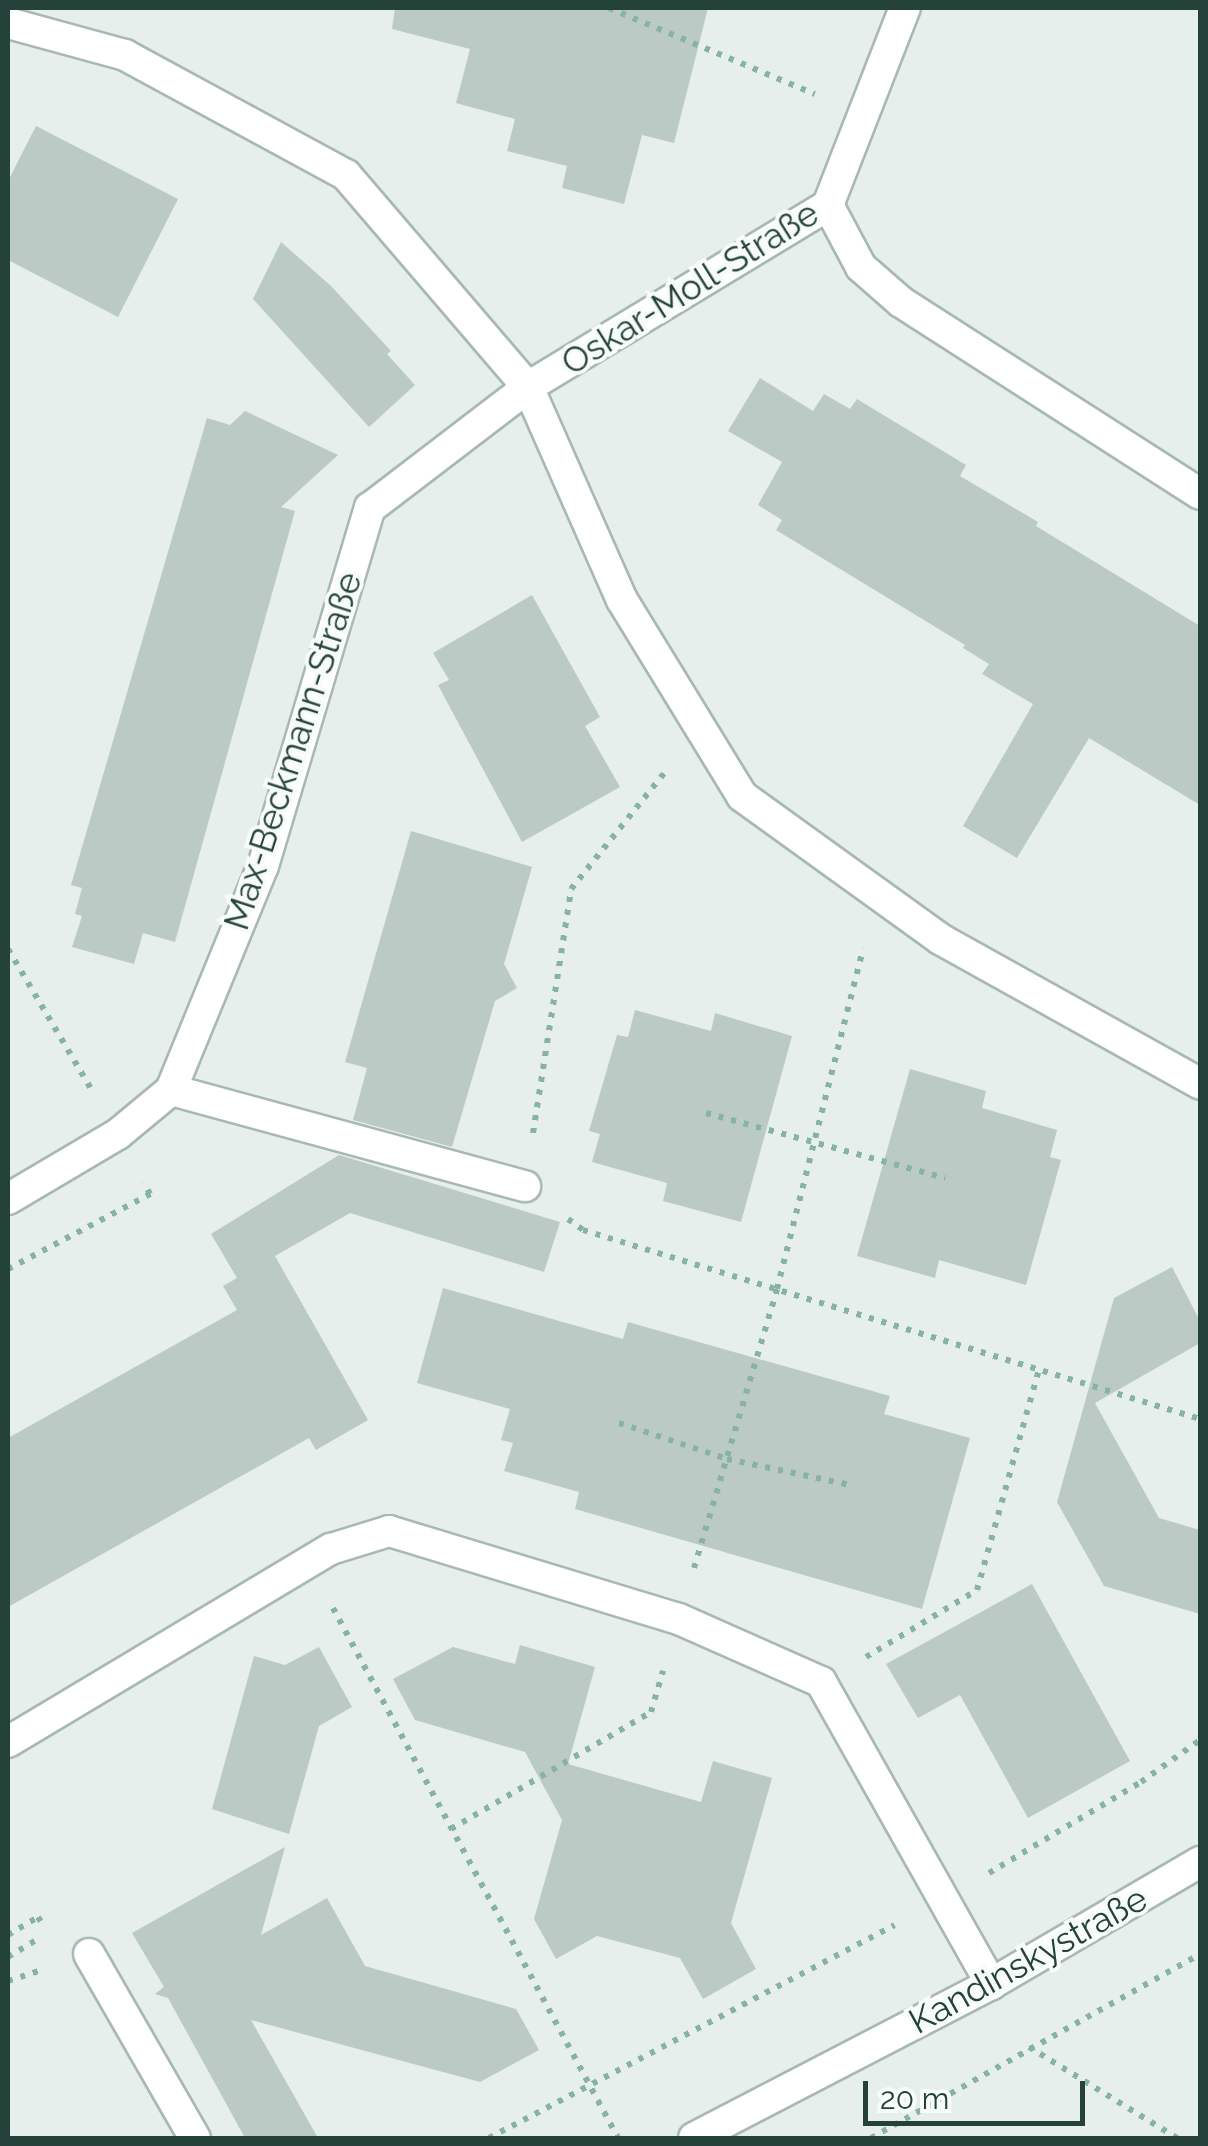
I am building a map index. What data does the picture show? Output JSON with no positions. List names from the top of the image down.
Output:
{
  "streets": {
    "street": ["Oskar-Moll-Straße", "Max-Beckmann-Straße", "Kandinskystraße"]
  },
  "crossings": [
    ["Oskar-Moll-Straße", "Max-Beckmann-Straße"]
  ],
  "scale_bar": "20 m"
}
